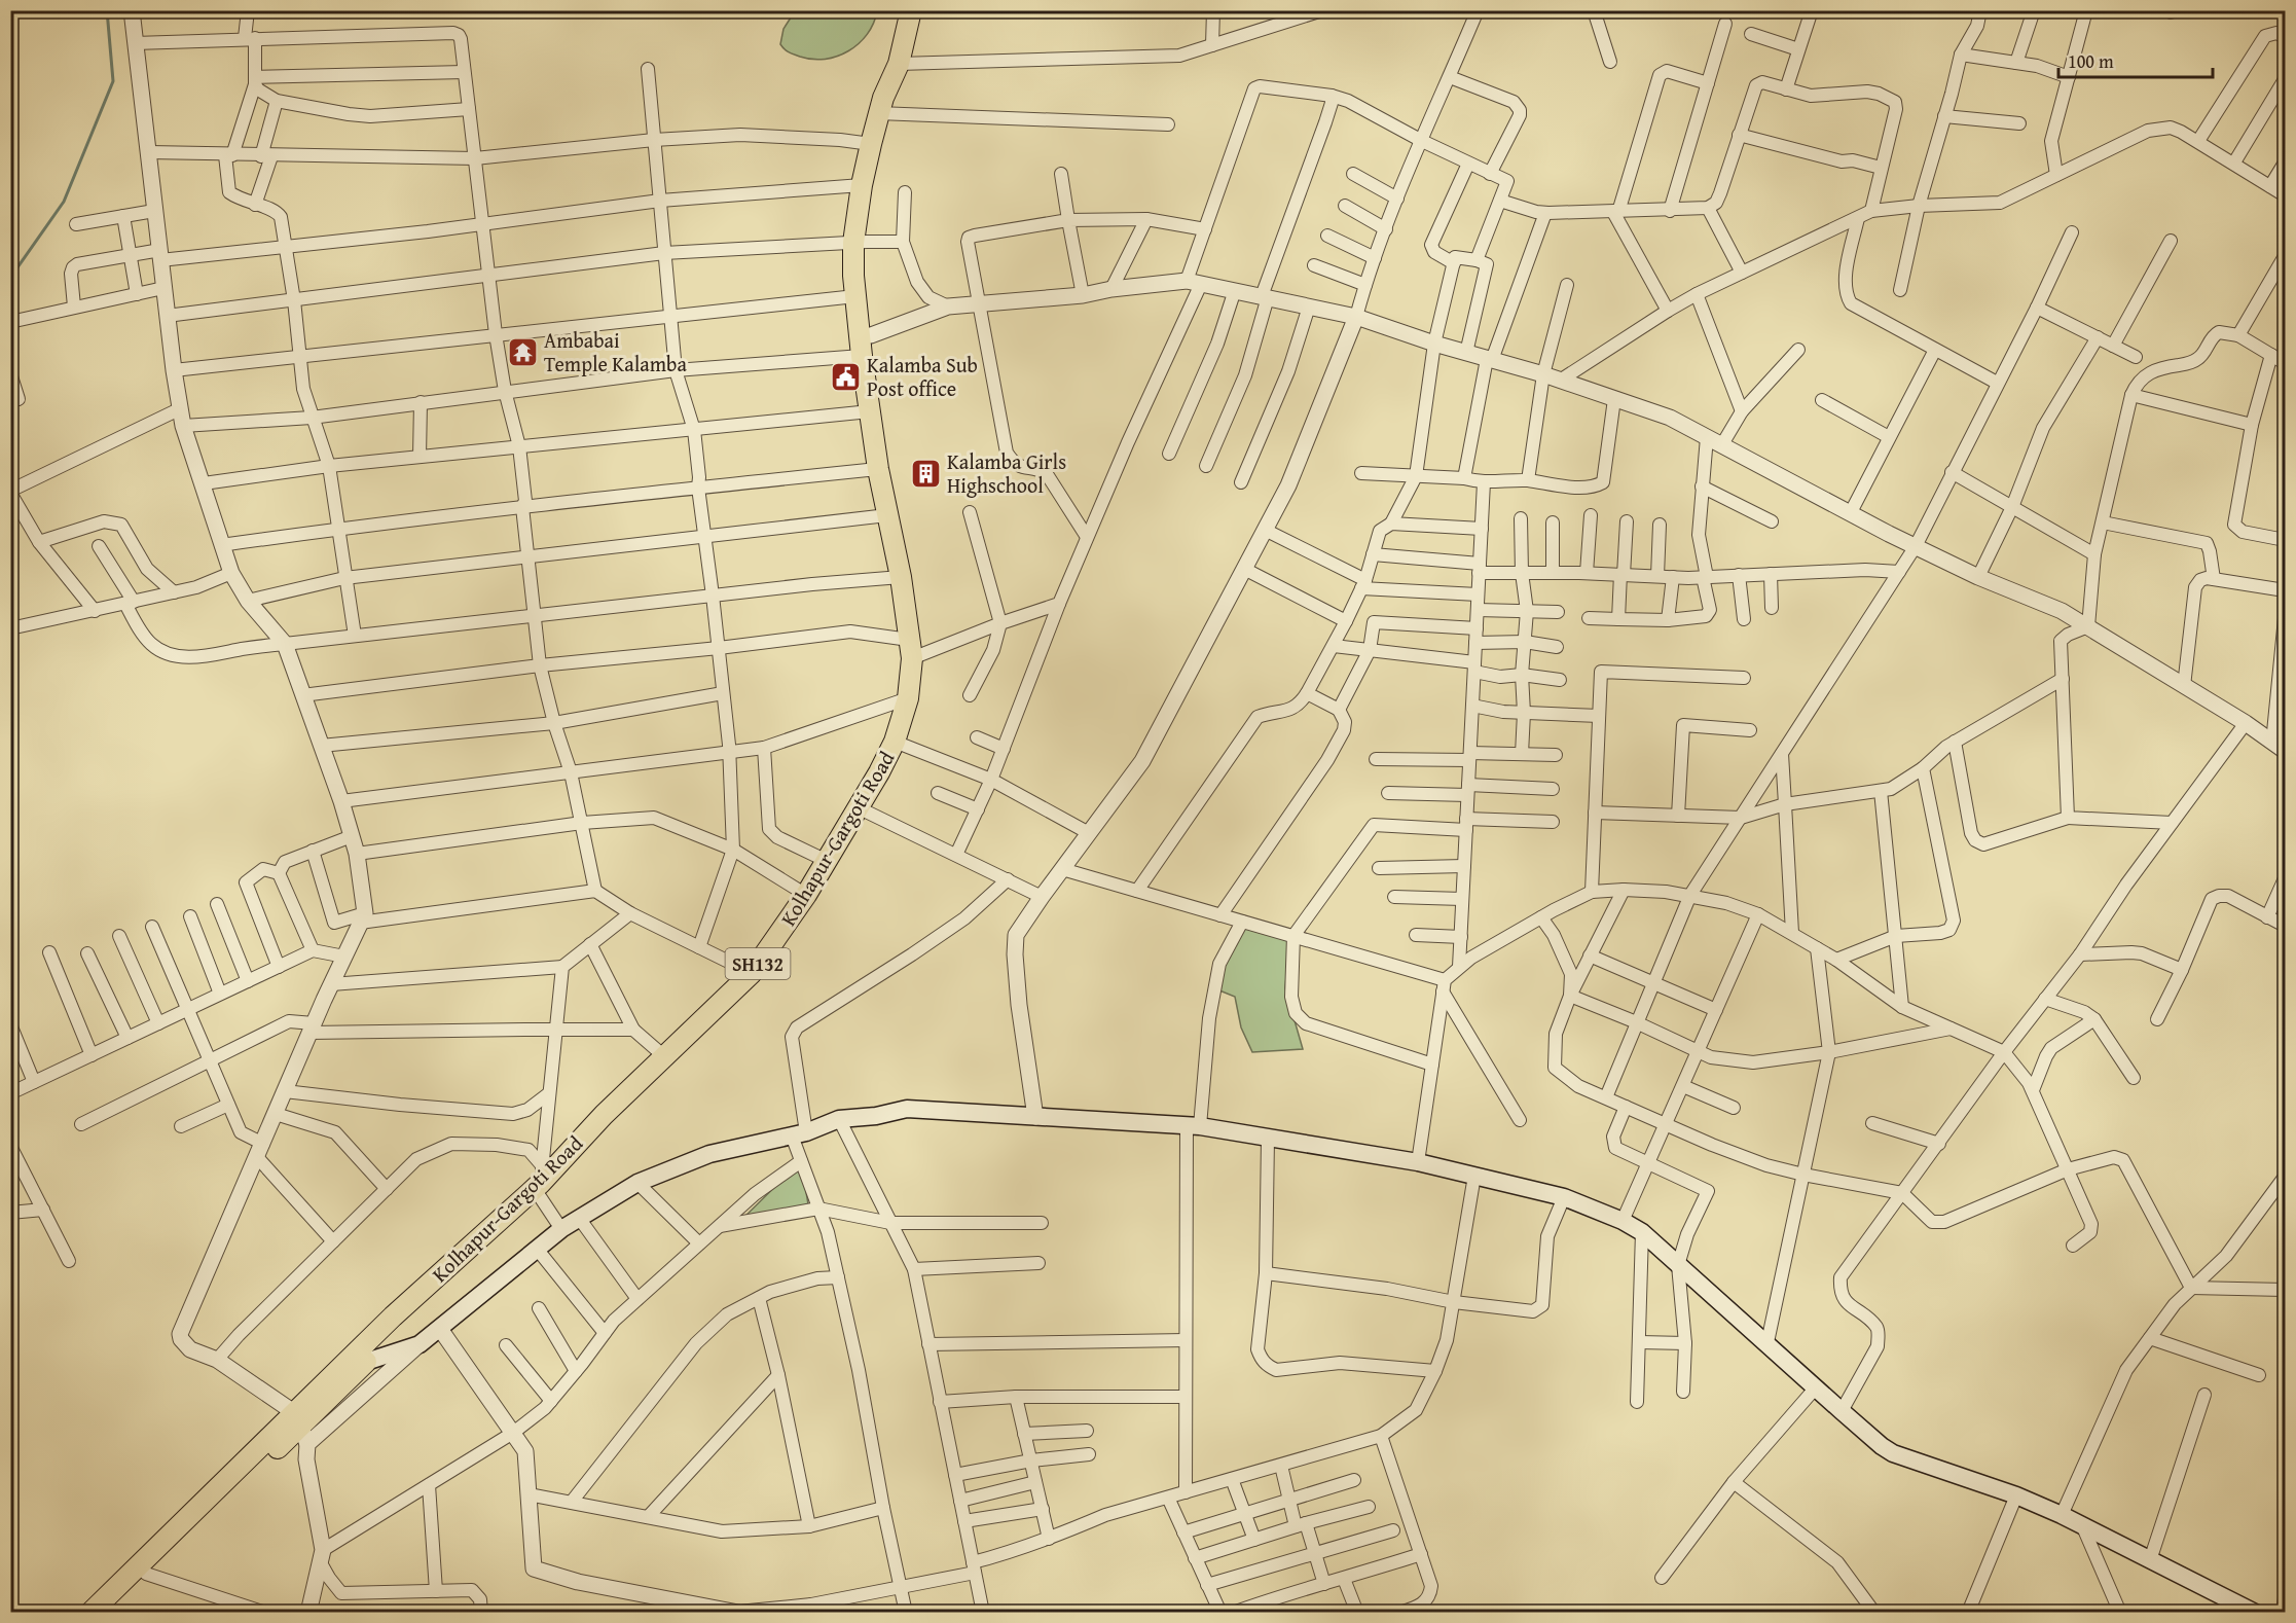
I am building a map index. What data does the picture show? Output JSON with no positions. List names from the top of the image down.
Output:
{
  "streets": {
    "main road": ["Kolhapur-Gargoti Road", "SH132"]
  },
  "places": {
    "temple": ["Ambabai Temple Kalamba"],
    "public building": ["Kalamba Sub Post office"],
    "building": ["Kalamba Girls Highschool"]
  },
  "scale_bar": "100 m"
}
